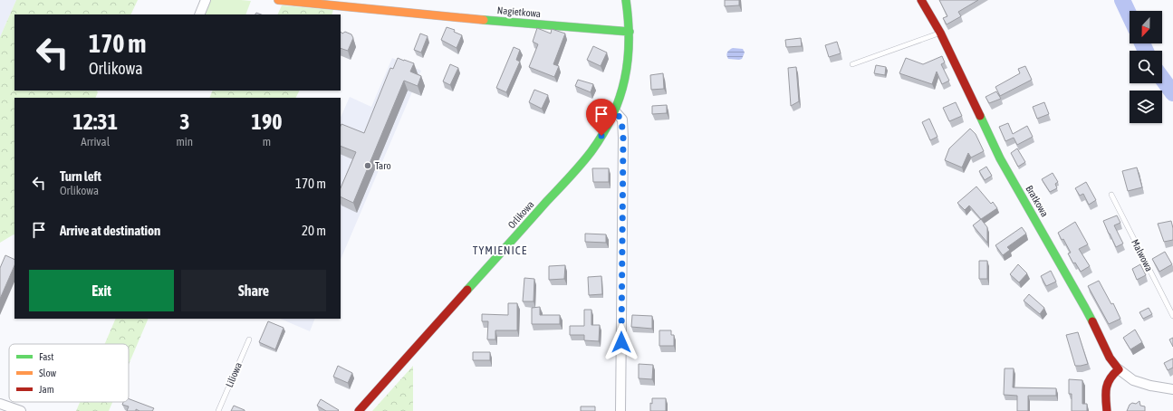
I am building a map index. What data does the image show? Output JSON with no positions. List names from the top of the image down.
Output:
{
  "streets": {
    "street": ["Nagietkowa", "Bratkowa", "Orlikowa"],
    "lane": ["Malwowa", "Liliowa"]
  },
  "crossings": [
    ["Nagietkowa", "Orlikowa"]
  ],
  "districts": ["TYMIENICE"],
  "places": ["Taro"],
  "legend": ["Fast", "Slow", "Jam"],
  "north": "bottom",
  "page": {
    "turn": ["170 m", "Orlikowa"],
    "eta": [
      "12:31",
      "Arrival",
      "3",
      "min",
      "190",
      "m"
    ],
    "list": [
      {
        "name": "Turn left",
        "note": "Orlikowa",
        "value": "170 m"
      },
      {
        "name": "Arrive at destination",
        "value": "20 m"
      }
    ],
    "buttons": ["Exit", "Share"]
  }
}
